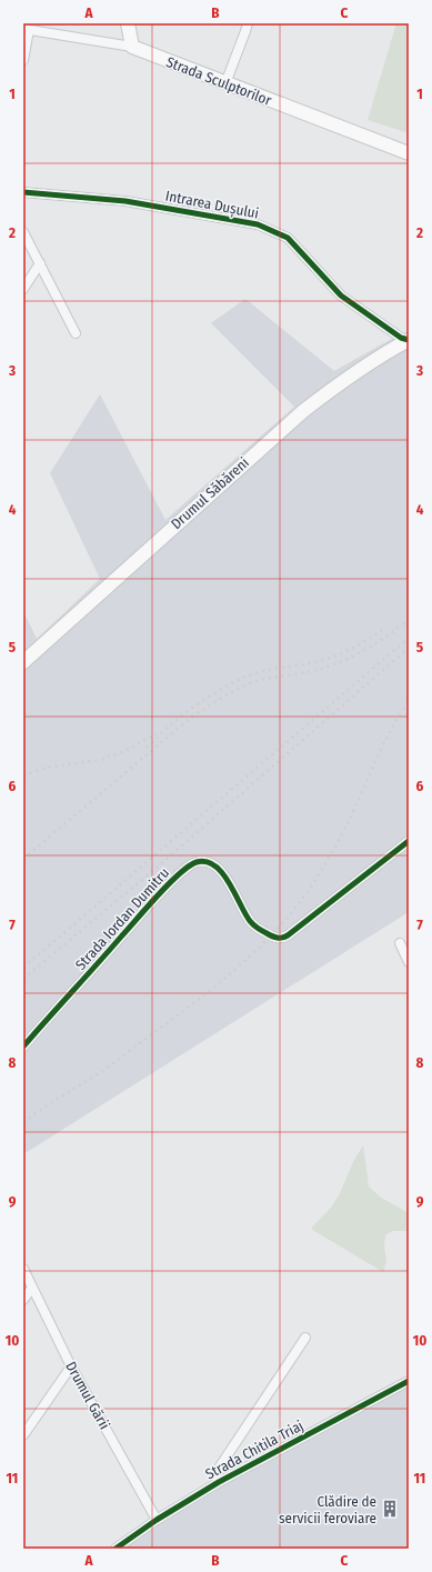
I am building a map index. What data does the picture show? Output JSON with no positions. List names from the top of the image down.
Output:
{
  "streets": {
    "main road": ["Strada Sculptorilor", "Drumul Săbăreni"],
    "street": [
      "Intrarea Dușului",
      "Strada Iordan Dumitru",
      "Drumul Gării",
      "Strada Chitila Triaj"
    ]
  },
  "crossings": [
    ["Intrarea Dușului", "Drumul Săbăreni"],
    ["Drumul Gării", "Strada Chitila Triaj"]
  ],
  "places": {
    "building": ["Clădire de servicii feroviare"]
  },
  "grid": {
    "columns": ["A", "B", "C"],
    "rows": [
      "1",
      "2",
      "3",
      "4",
      "5",
      "6",
      "7",
      "8",
      "9",
      "10",
      "11"
    ]
  }
}
